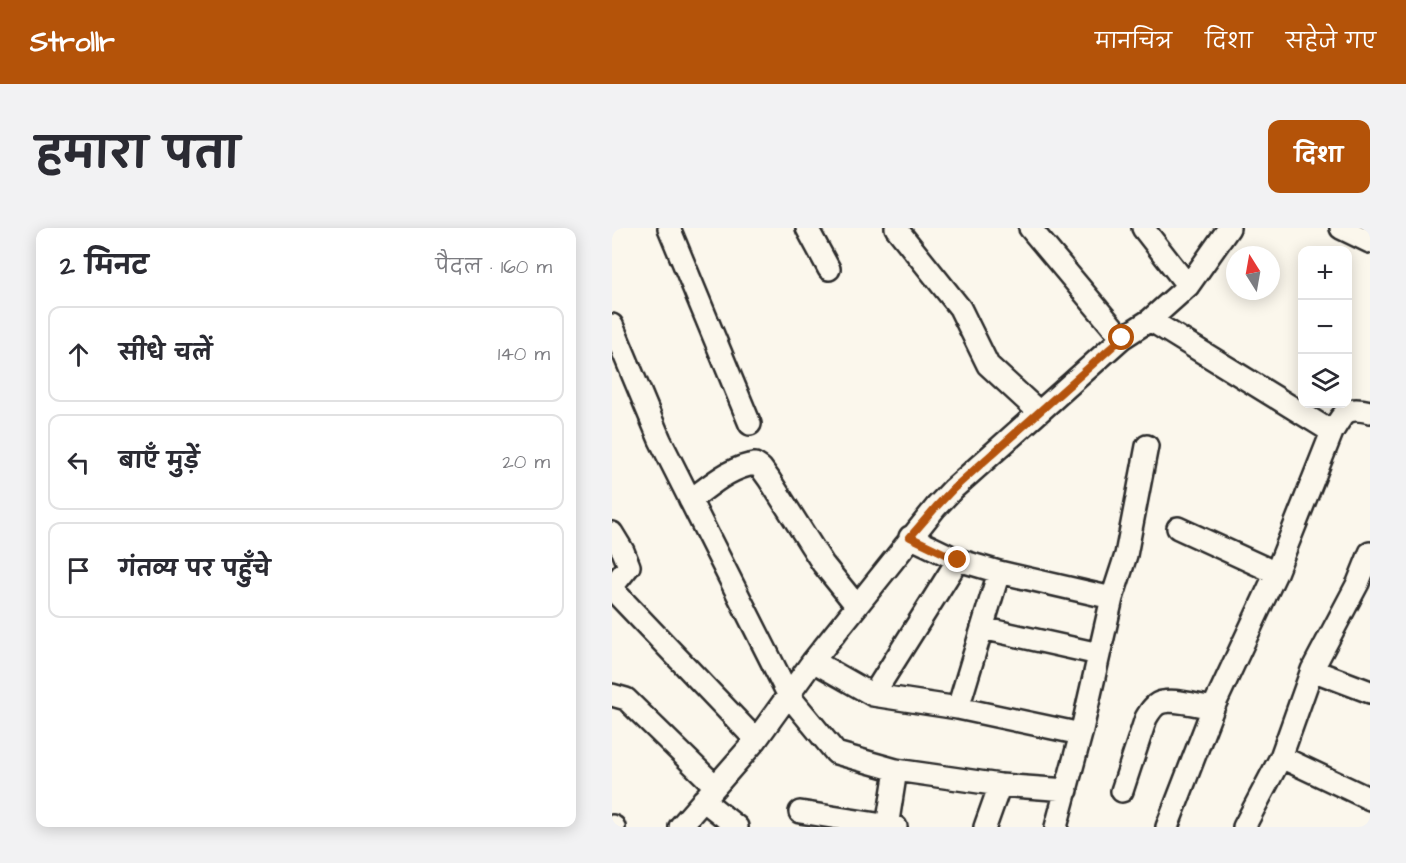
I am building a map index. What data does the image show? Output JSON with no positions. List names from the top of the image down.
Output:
{
  "north": "top",
  "page": {
    "header": "Strollr",
    "nav": ["मानचित्र", "दिशा", "सहेजे गए"],
    "title": "हमारा पता",
    "buttons": "दिशा",
    "heading": ["2 मिनट", "पैदल · 160 m"],
    "map_buttons": ["+", "−"],
    "list": [
      ["सीधे चलें", "140 m"],
      ["बाएँ मुड़ें", "20 m"],
      "गंतव्य पर पहुँचे"
    ]
  }
}
